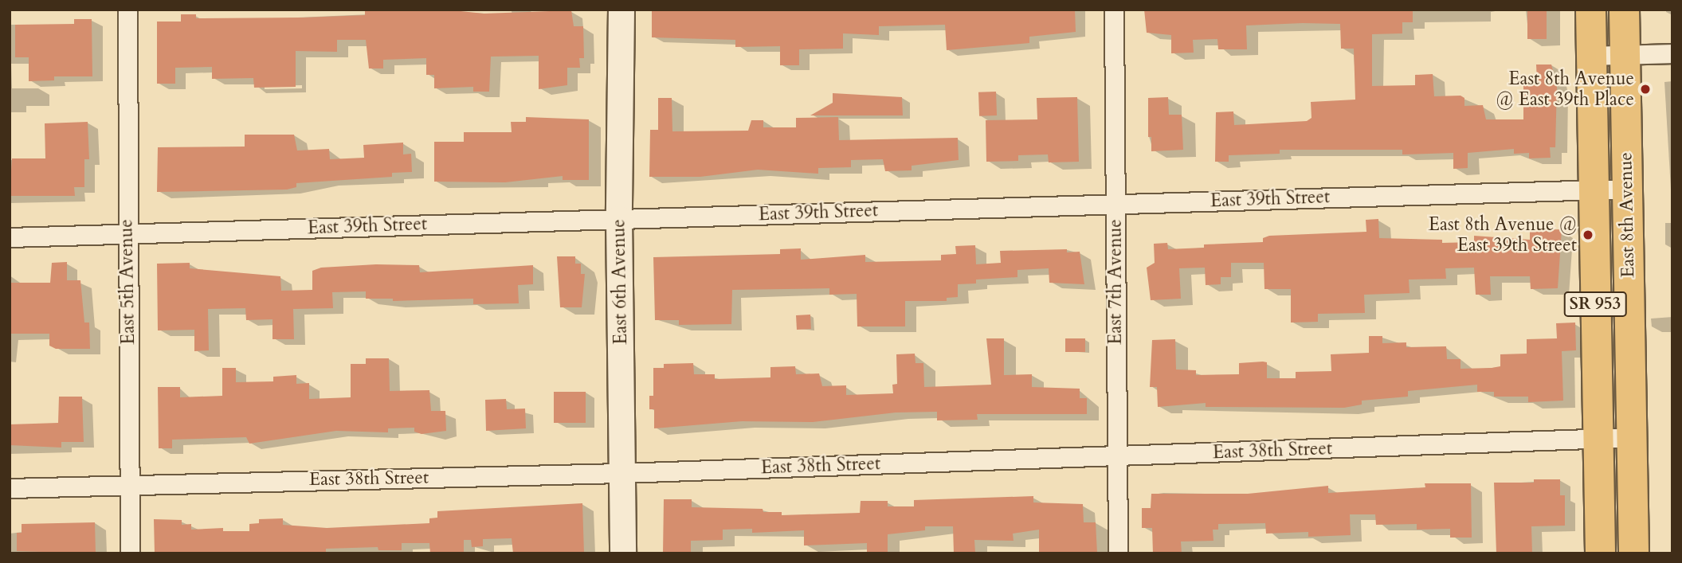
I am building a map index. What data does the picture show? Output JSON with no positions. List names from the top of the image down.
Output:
{
  "streets": {
    "main road": ["East 8th Avenue", "SR 953"],
    "street": [
      "East 39th Street",
      "East 5th Avenue",
      "East 6th Avenue",
      "East 7th Avenue",
      "East 38th Street"
    ]
  },
  "crossings": [
    ["East 39th Street", "East 8th Avenue"],
    ["East 39th Street", "East 5th Avenue"],
    ["East 39th Street", "East 6th Avenue"],
    ["East 39th Street", "East 7th Avenue"],
    ["East 8th Avenue", "East 38th Street"],
    ["East 5th Avenue", "East 38th Street"],
    ["East 6th Avenue", "East 38th Street"],
    ["East 7th Avenue", "East 38th Street"]
  ],
  "places": ["East 8th Avenue @ East 39th Place", "East 8th Avenue @ East 39th Street"]
}
